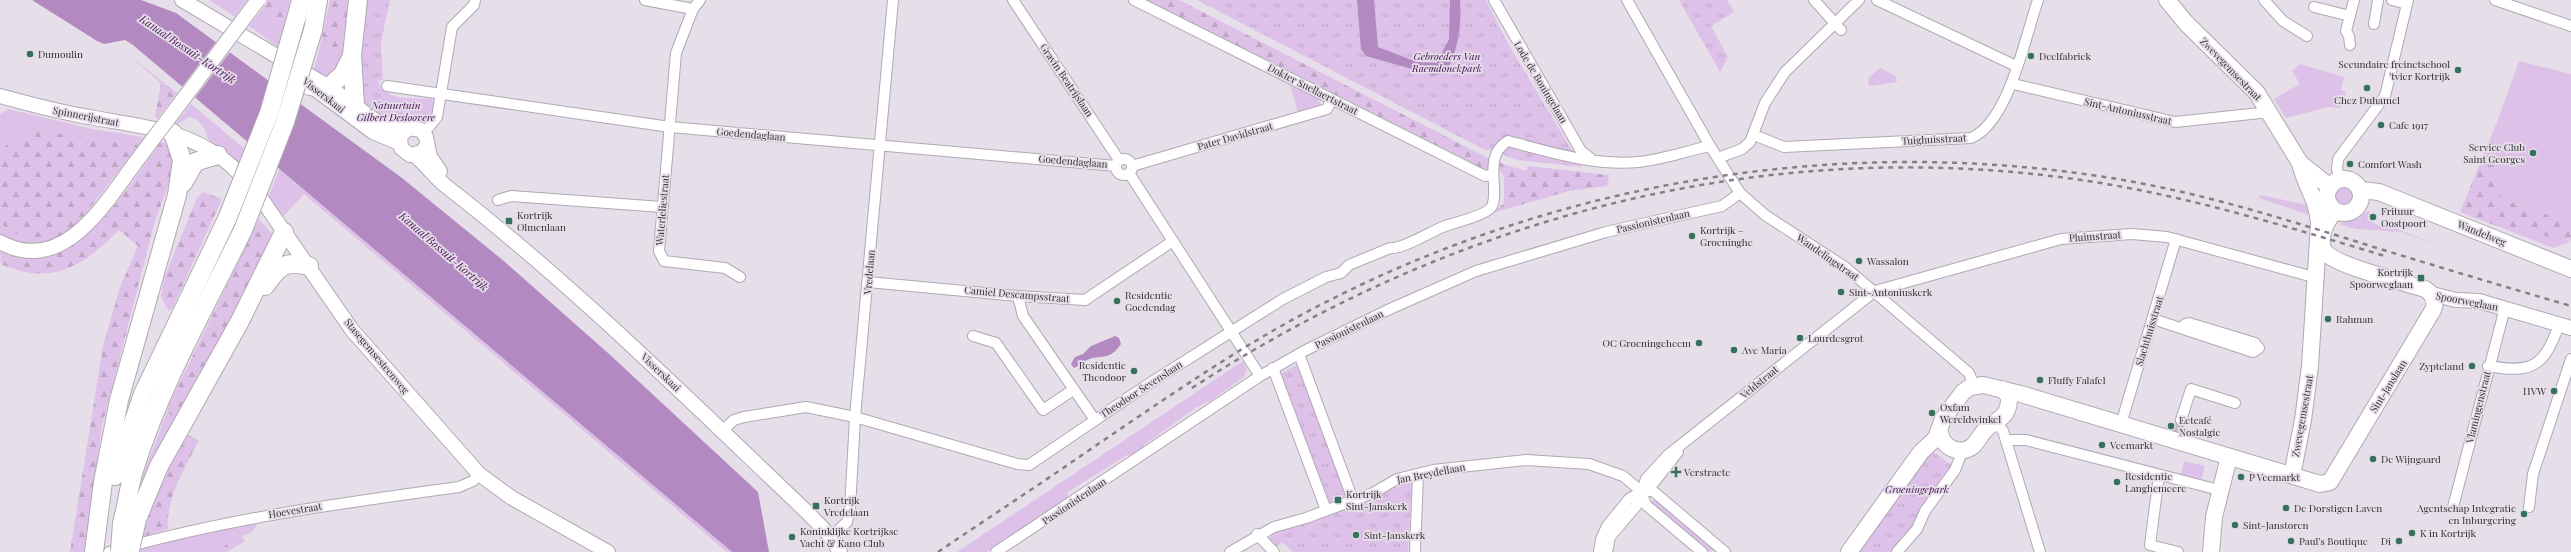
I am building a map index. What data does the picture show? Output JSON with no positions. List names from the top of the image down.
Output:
{
  "streets": {
    "main road": [
      "Zwevegemsestraat",
      "Wandelweg",
      "Spoorweglaan",
      "Sint-Janslaan"
    ],
    "street": [
      "Gravin Beatrijslaan",
      "Lode de Boningelaan",
      "Dokter Snellaertstraat",
      "Visserskaai",
      "Sint-Antoniusstraat",
      "Spinnerijstraat",
      "Goedendaglaan",
      "Pater Davidstraat",
      "Tuighuisstraat",
      "Waterleliestraat",
      "Passionistenlaan",
      "Pluimstraat",
      "Wandelingstraat",
      "Vredelaan",
      "Camiel Descampsstraat",
      "Slachthuisstraat",
      "Stasegemsesteenweg",
      "Veldstraat",
      "Theodoor Sevenslaan",
      "Vlamingenstraat",
      "Jan Breydellaan",
      "Hoevestraat"
    ]
  },
  "crossings": [
    ["Zwevegemsestraat", "Sint-Antoniusstraat"],
    ["Zwevegemsestraat", "Wandelweg"],
    ["Zwevegemsestraat", "Pluimstraat"],
    ["Zwevegemsestraat", "Spoorweglaan"],
    ["Zwevegemsestraat", "Sint-Janslaan"],
    ["Gravin Beatrijslaan", "Goedendaglaan"],
    ["Lode de Boningelaan", "Theodoor Sevenslaan"],
    ["Dokter Snellaertstraat", "Pater Davidstraat"],
    ["Dokter Snellaertstraat", "Theodoor Sevenslaan"],
    ["Visserskaai", "Vredelaan"],
    ["Visserskaai", "Theodoor Sevenslaan"],
    ["Sint-Antoniusstraat", "Tuighuisstraat"],
    ["Spinnerijstraat", "Stasegemsesteenweg"],
    ["Goedendaglaan", "Waterleliestraat"],
    ["Goedendaglaan", "Vredelaan"],
    ["Passionistenlaan", "Wandelingstraat"],
    ["Pluimstraat", "Wandelingstraat"],
    ["Pluimstraat", "Slachthuisstraat"],
    ["Pluimstraat", "Veldstraat"],
    ["Wandelingstraat", "Veldstraat"],
    ["Vredelaan", "Camiel Descampsstraat"],
    ["Vredelaan", "Theodoor Sevenslaan"],
    ["Spoorweglaan", "Sint-Janslaan"],
    ["Spoorweglaan", "Vlamingenstraat"],
    ["Stasegemsesteenweg", "Hoevestraat"],
    ["Veldstraat", "Jan Breydellaan"]
  ],
  "water": ["Kanaal Bossuit-Kortrijk"],
  "parks": ["Gebroeders Van Raemdonckpark", "Natuurtuin Gilbert Desloovere", "Groeningepark"],
  "places": {
    "other": [
      "Dumoulin",
      "Deelfabriek",
      "Secundaire freinetschool 'tvier Kortrijk",
      "Chez Duhamel",
      "Cafe 1917",
      "Service Club Saint Georges",
      "Comfort Wash",
      "Frituur Oostpoort",
      "Kortrijk – Groeninghe",
      "Wassalon",
      "Sint-Antoniuskerk",
      "Residentie Goedendag",
      "Rahman",
      "Lourdesgrot",
      "OC Groeningeheem",
      "Ave Maria",
      "Zypteland",
      "Residentie Theodoor",
      "Fluffy Falafel",
      "HVW",
      "Oxfam Wereldwinkel",
      "Eetcafé Nostalgie",
      "Veemarkt",
      "De Wijngaard",
      "P Veemarkt",
      "Residentie Langhemeere",
      "De Dorstigen Laven",
      "Agentschap Integratie en Inburgering",
      "Sint-Janstoren",
      "K in Kortrijk",
      "Sint-Janskerk",
      "Koninklijke Kortrijkse Yacht & Kano Club",
      "Paul's Boutique",
      "Di"
    ],
    "transit": [
      "Kortrijk Olmenlaan",
      "Kortrijk Spoorweglaan",
      "Kortrijk Sint-Janskerk",
      "Kortrijk Vredelaan"
    ],
    "health": ["Verstraete"]
  }
}
